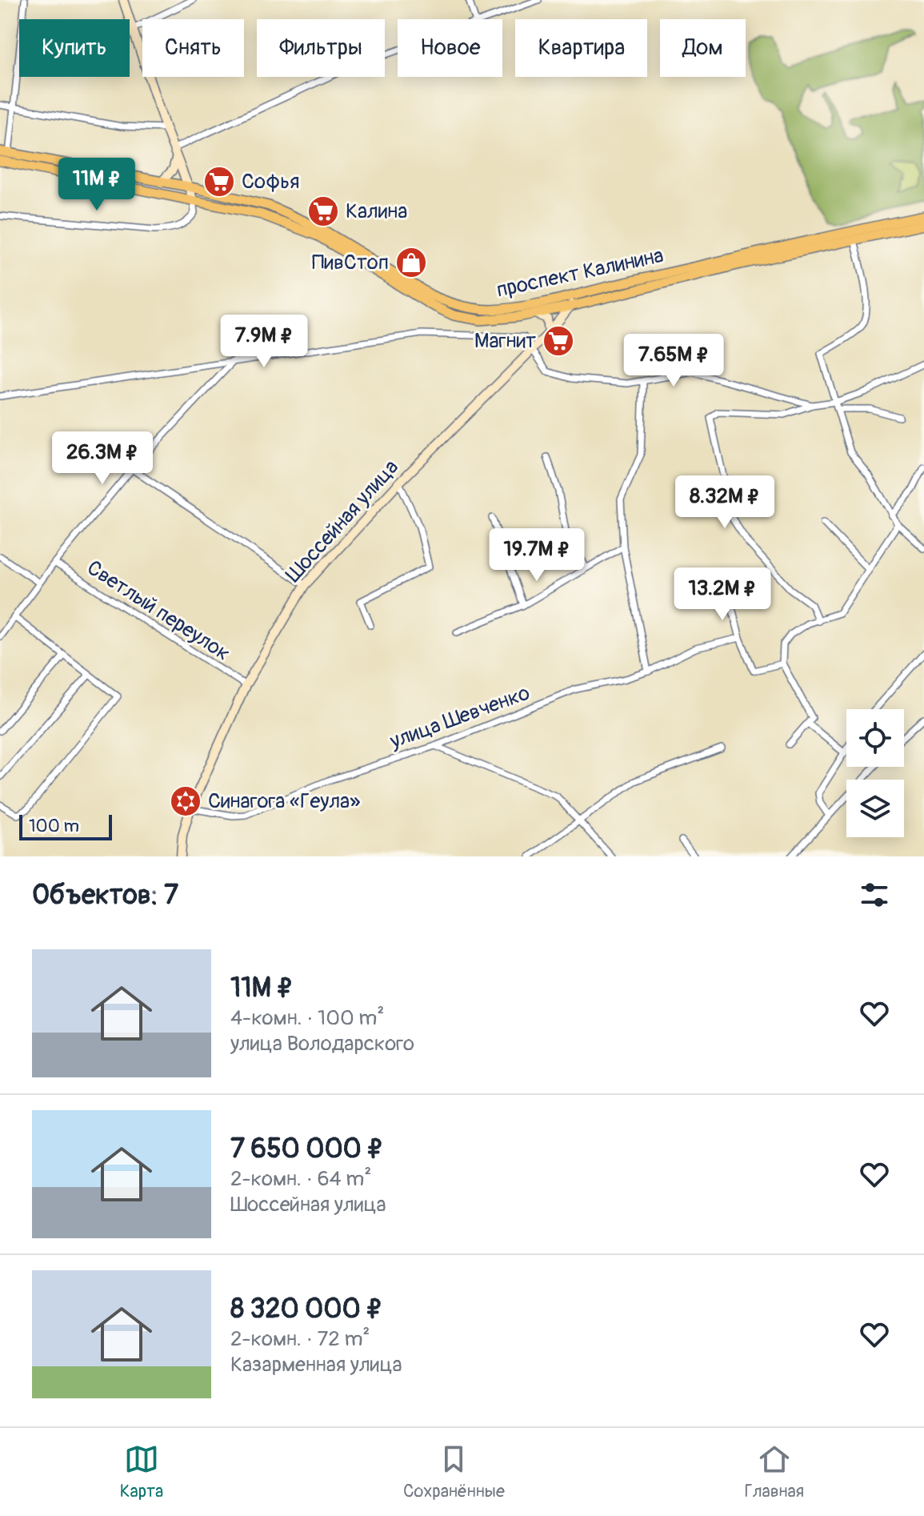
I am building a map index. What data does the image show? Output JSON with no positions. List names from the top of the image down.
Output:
{
  "streets": {
    "main road": ["проспект Калинина", "Шоссейная улица"],
    "street": ["Светлый переулок", "улица Шевченко"]
  },
  "crossings": [
    ["проспект Калинина", "Шоссейная улица"],
    ["Шоссейная улица", "Светлый переулок"],
    ["Шоссейная улица", "улица Шевченко"]
  ],
  "places": {
    "supermarket": ["Софья", "Калина", "Магнит"],
    "shop": ["ПивСтоп"],
    "synagogue": ["Синагога «Геула»"]
  },
  "scale_bar": "100 m",
  "page": {
    "chip": [
      "Купить",
      "Снять",
      "Фильтры",
      "Новое",
      "Квартира",
      "Дом"
    ],
    "price": [
      "11M ₽",
      "7.9M ₽",
      "7.65M ₽",
      "26.3M ₽",
      "8.32M ₽",
      "19.7M ₽",
      "13.2M ₽"
    ],
    "scale": "100 m",
    "heading": "Объектов: 7",
    "list": [
      {
        "name": "11M ₽",
        "note": "4-комн. · 100 m² · улица Володарского"
      },
      {
        "name": "7 650 000 ₽",
        "note": "2-комн. · 64 m² · Шоссейная улица"
      },
      {
        "name": "8 320 000 ₽",
        "note": "2-комн. · 72 m² · Казарменная улица"
      }
    ],
    "tabs": ["Карта", "Сохранённые", "Главная"]
  }
}
